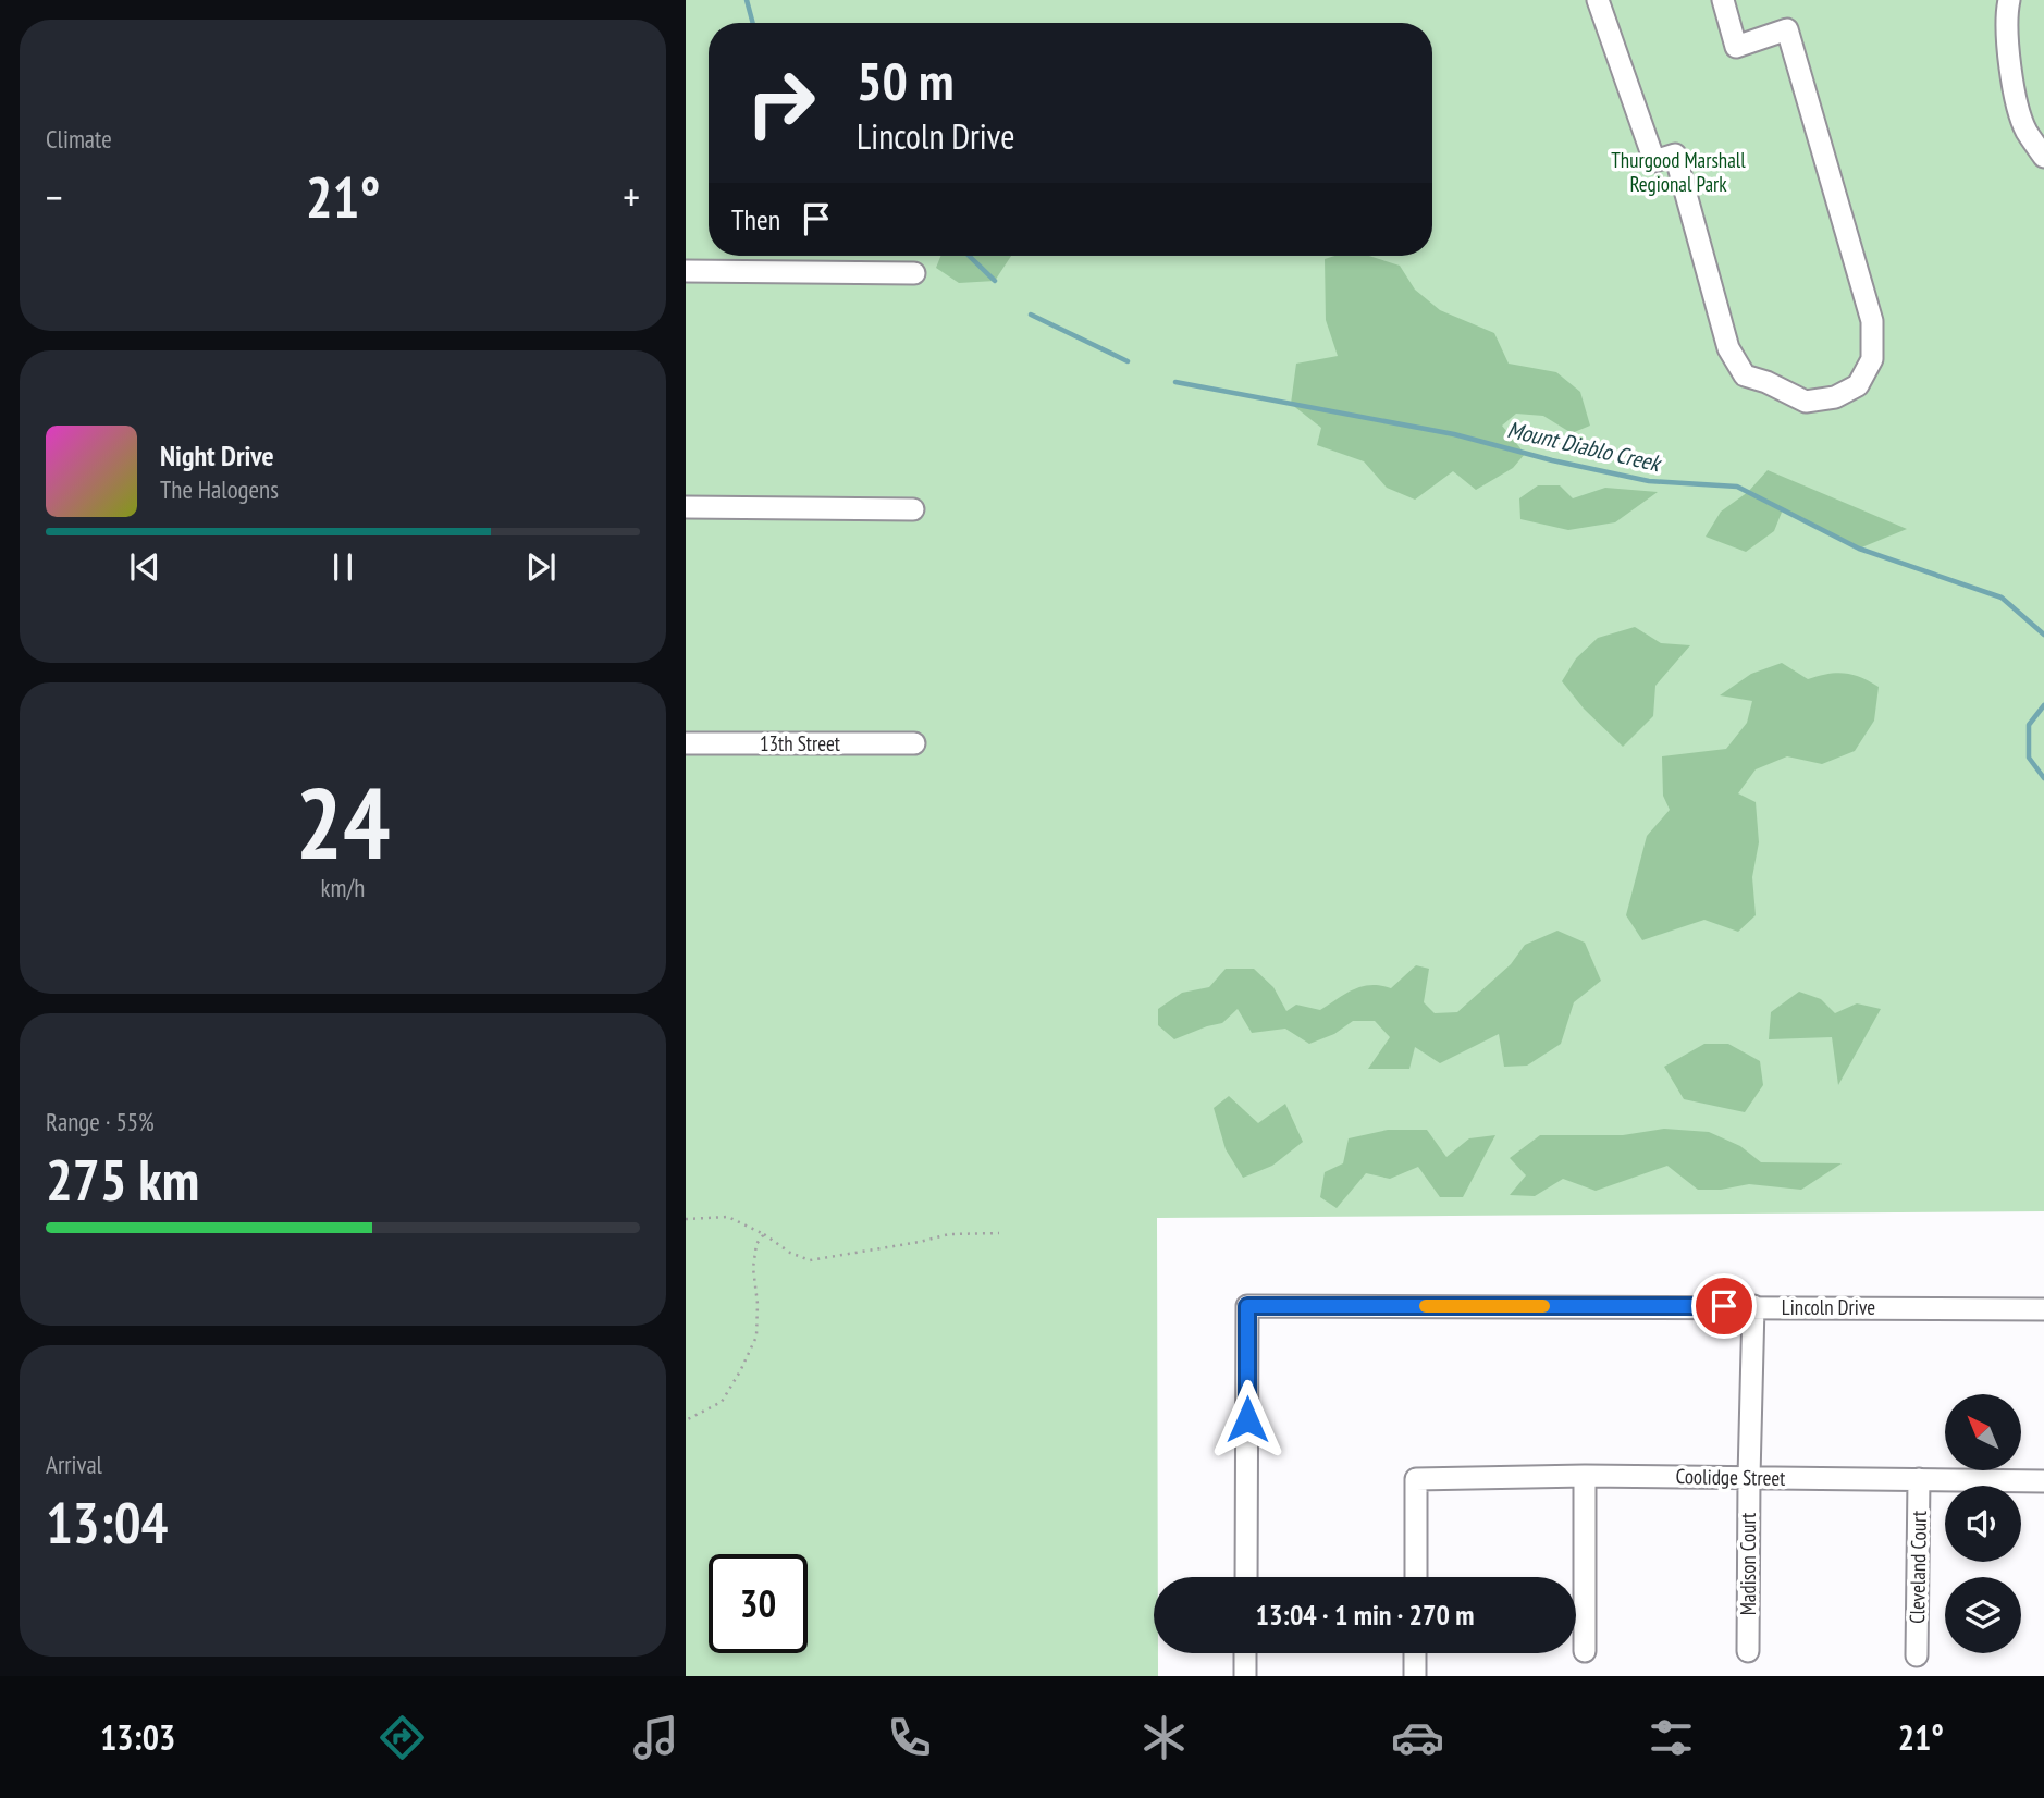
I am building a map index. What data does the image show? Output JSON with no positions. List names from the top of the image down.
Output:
{
  "streets": {
    "street": [
      "13th Street",
      "Lincoln Drive",
      "Coolidge Street",
      "Madison Court",
      "Cleveland Court"
    ]
  },
  "crossings": [
    ["Lincoln Drive", "Madison Court"],
    ["Coolidge Street", "Madison Court"],
    ["Coolidge Street", "Cleveland Court"]
  ],
  "water": ["Mount Diablo Creek"],
  "parks": ["Thurgood Marshall Regional Park"],
  "north": "top left",
  "page": {
    "tile": [
      "Climate",
      ["24", "km/h"],
      ["Range · 55%", "275 km"],
      ["Arrival", "13:04"]
    ],
    "turn": ["50 m", "Lincoln Drive"],
    "heat": ["−", "21°", "+"],
    "then": "Then",
    "song": ["Night Drive", "The Halogens"],
    "limit": "30",
    "trip": "13:04 · 1 min · 270 m",
    "tabs": ["13:03", "21°"]
  }
}
